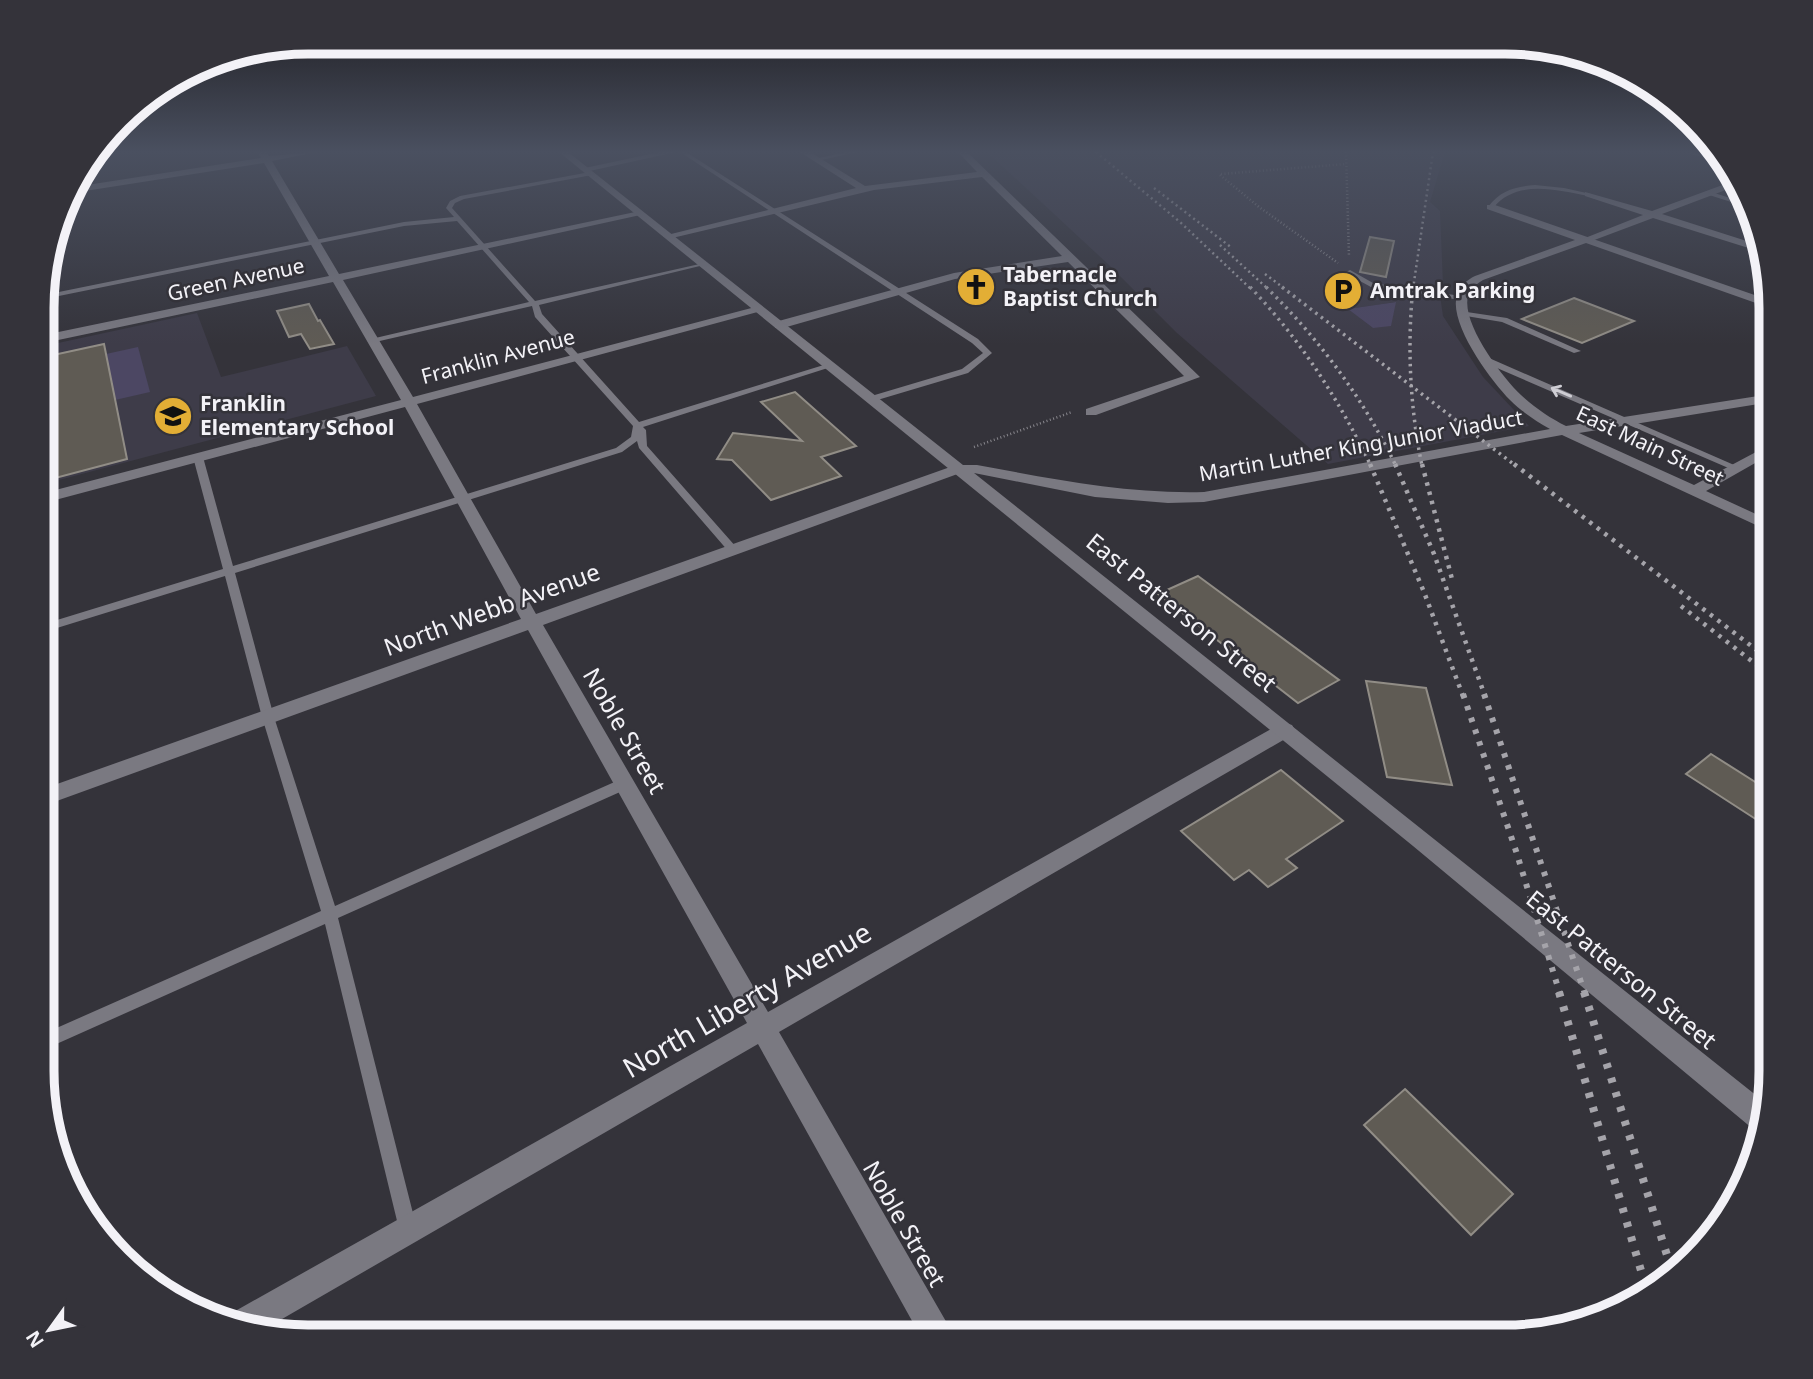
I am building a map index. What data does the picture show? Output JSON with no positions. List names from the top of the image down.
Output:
{
  "streets": {
    "street": [
      "Green Avenue",
      "Franklin Avenue",
      "Martin Luther King Junior Viaduct",
      "East Main Street",
      "North Webb Avenue",
      "East Patterson Street",
      "Noble Street",
      "North Liberty Avenue"
    ]
  },
  "crossings": [
    ["Green Avenue", "Noble Street"],
    ["Franklin Avenue", "East Patterson Street"],
    ["Franklin Avenue", "Noble Street"],
    ["Martin Luther King Junior Viaduct", "North Webb Avenue"],
    ["Martin Luther King Junior Viaduct", "East Patterson Street"],
    ["North Webb Avenue", "East Patterson Street"],
    ["North Webb Avenue", "Noble Street"],
    ["East Patterson Street", "North Liberty Avenue"],
    ["Noble Street", "North Liberty Avenue"]
  ],
  "places": {
    "church": ["Tabernacle Baptist Church"],
    "parking": ["Amtrak Parking"],
    "school or university": ["Franklin Elementary School"]
  },
  "north": "bottom left"
}
